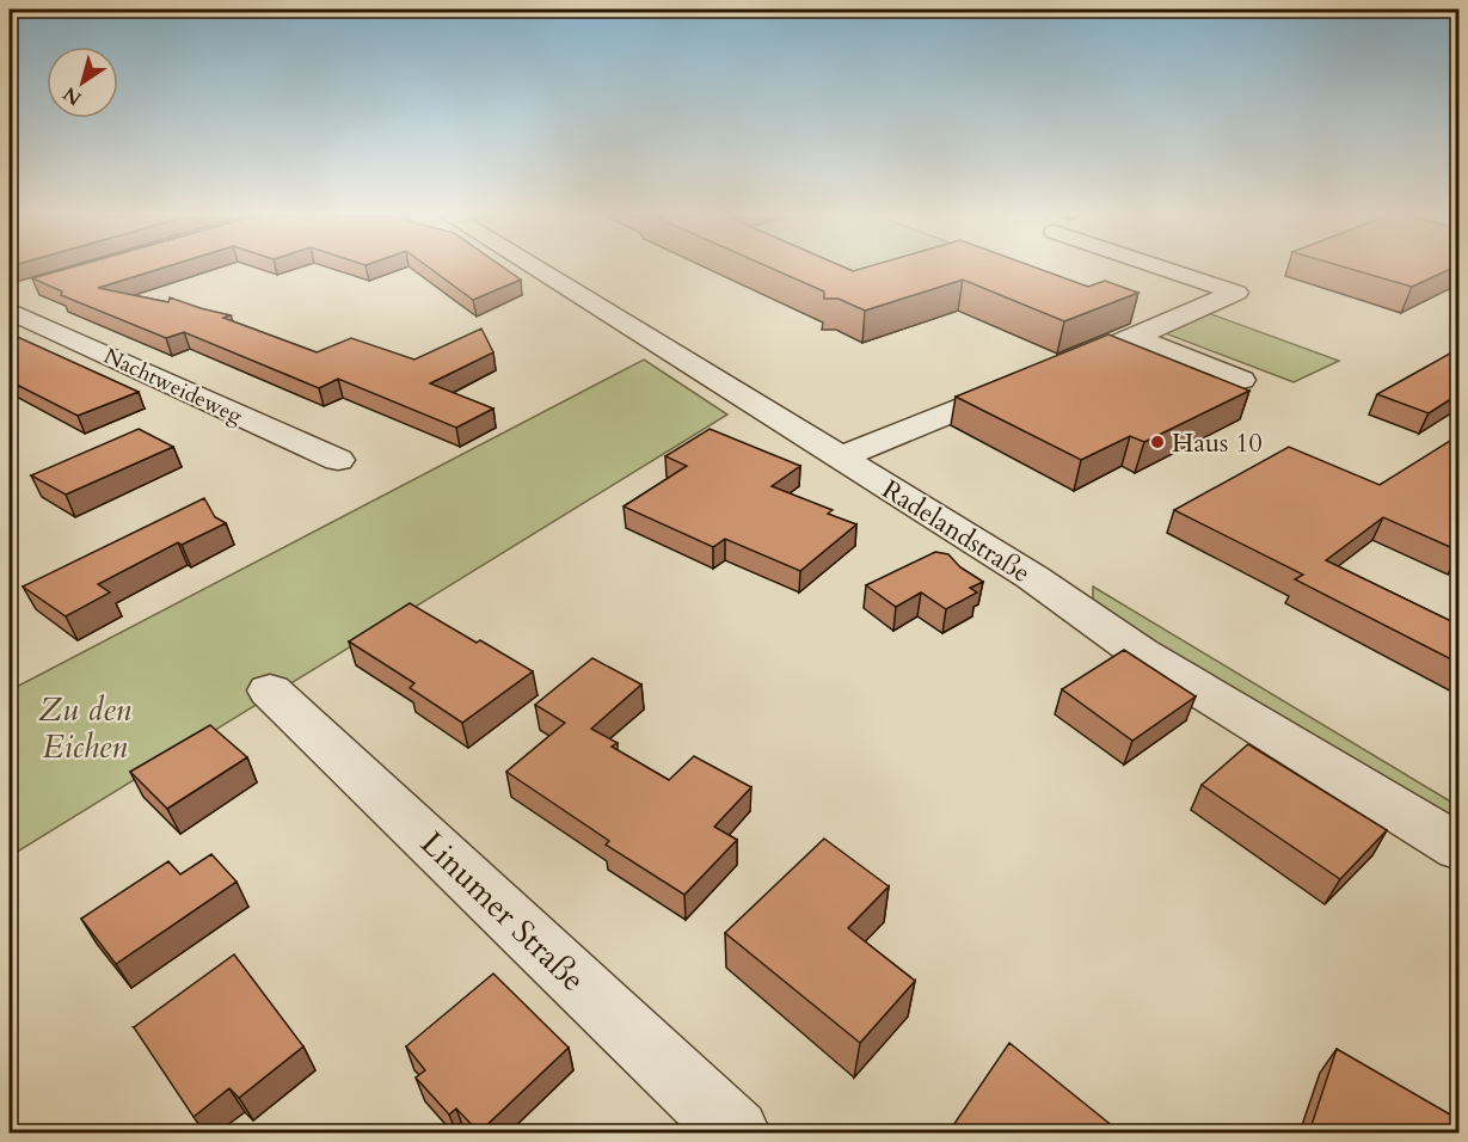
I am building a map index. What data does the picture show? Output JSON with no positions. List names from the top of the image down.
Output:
{
  "streets": {
    "street": ["Nachtweideweg", "Radelandstraße", "Linumer Straße"]
  },
  "parks": ["Zu den Eichen"],
  "places": ["Haus 10"],
  "north": "bottom left"
}
